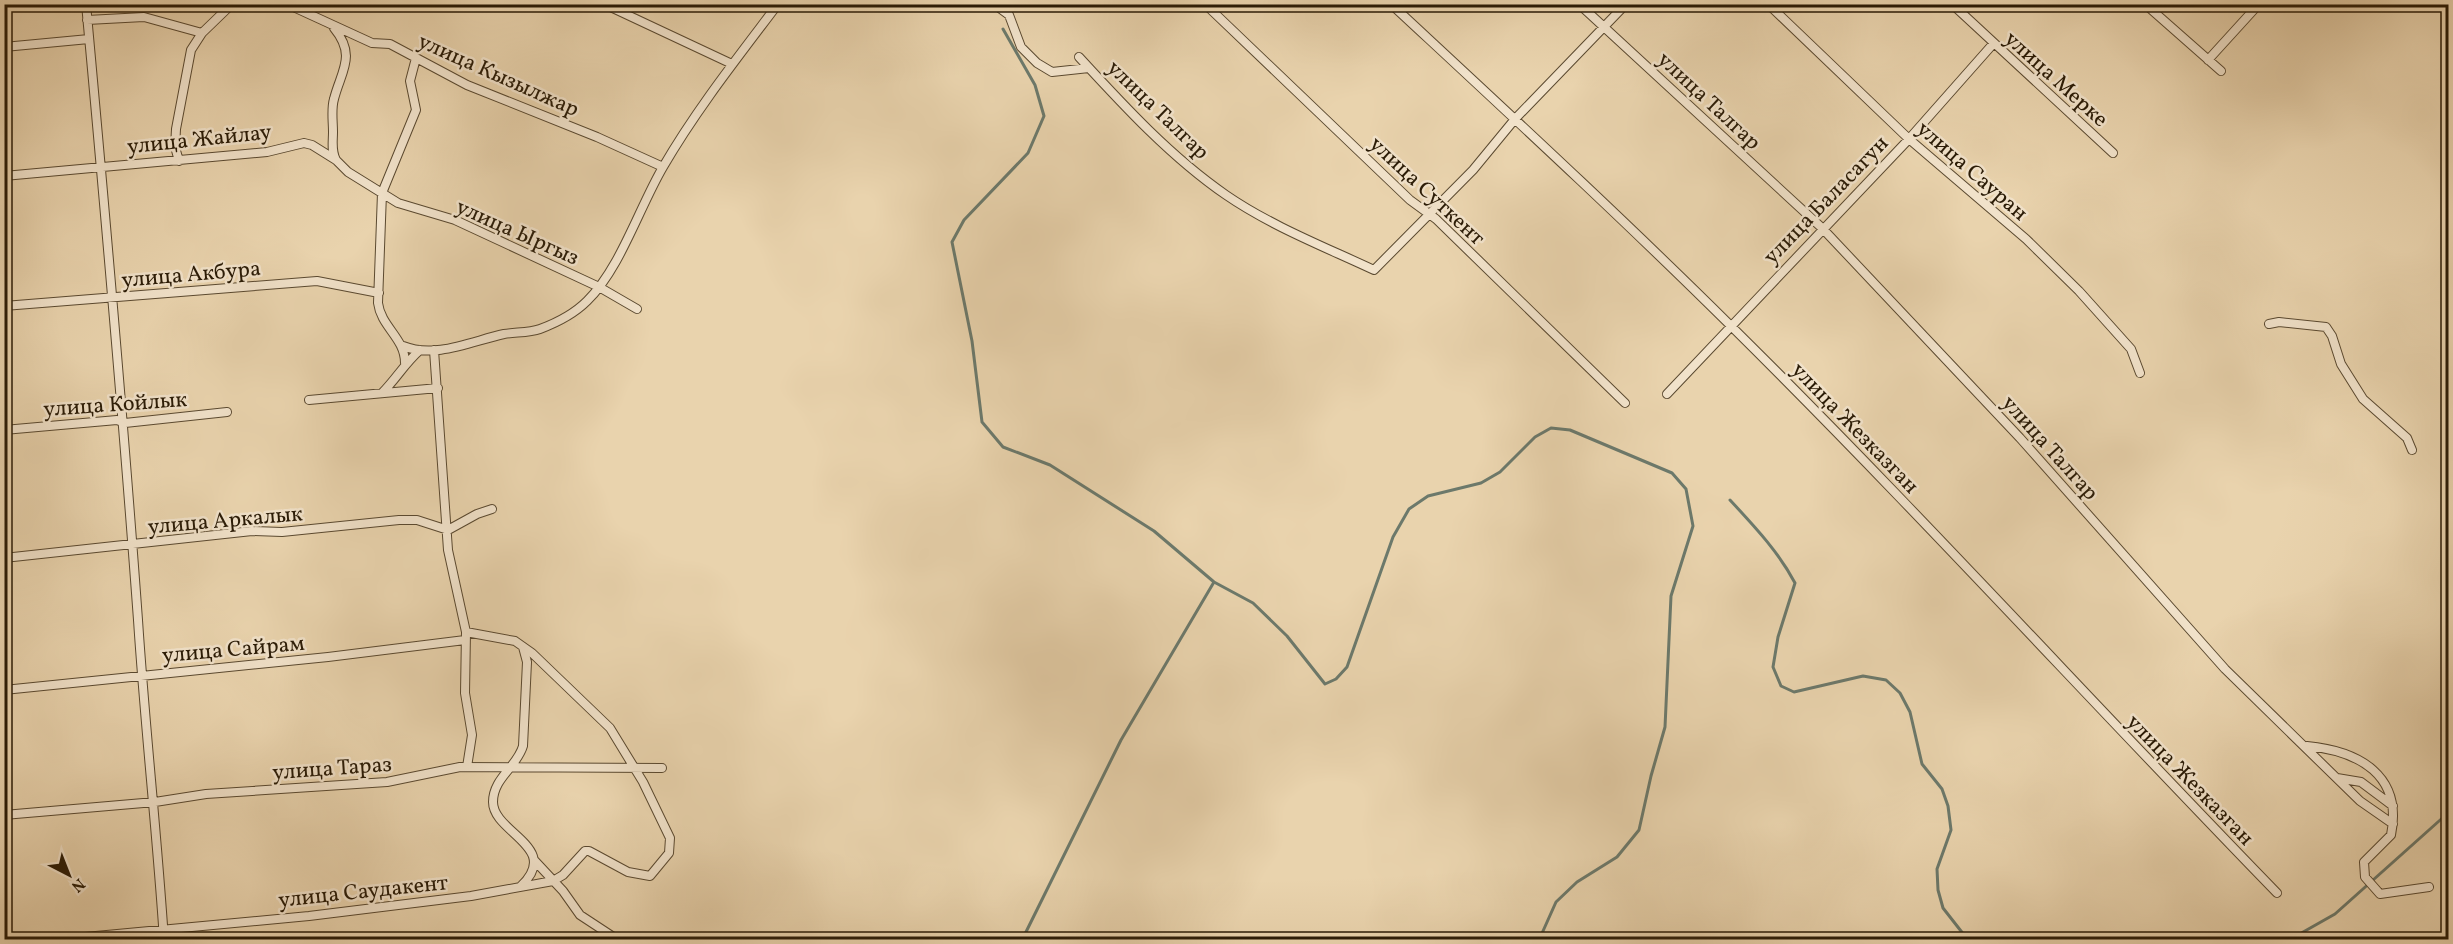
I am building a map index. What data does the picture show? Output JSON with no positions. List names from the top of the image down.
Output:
{
  "streets": {
    "street": [
      "улица Кызылжар",
      "улица Мерке",
      "улица Талгар",
      "улица Жайлау",
      "улица Сауран",
      "улица Суткент",
      "улица Баласагун",
      "улица Ыргыз",
      "улица Акбура",
      "улица Койлык",
      "улица Жезказган",
      "улица Аркалык",
      "улица Сайрам",
      "улица Тараз",
      "улица Саудакент"
    ]
  },
  "crossings": [
    ["улица Мерке", "улица Баласагун"],
    ["улица Талгар", "улица Суткент"],
    ["улица Талгар", "улица Баласагун"],
    ["улица Сауран", "улица Баласагун"],
    ["улица Баласагун", "улица Жезказган"]
  ],
  "north": "bottom right"
}
